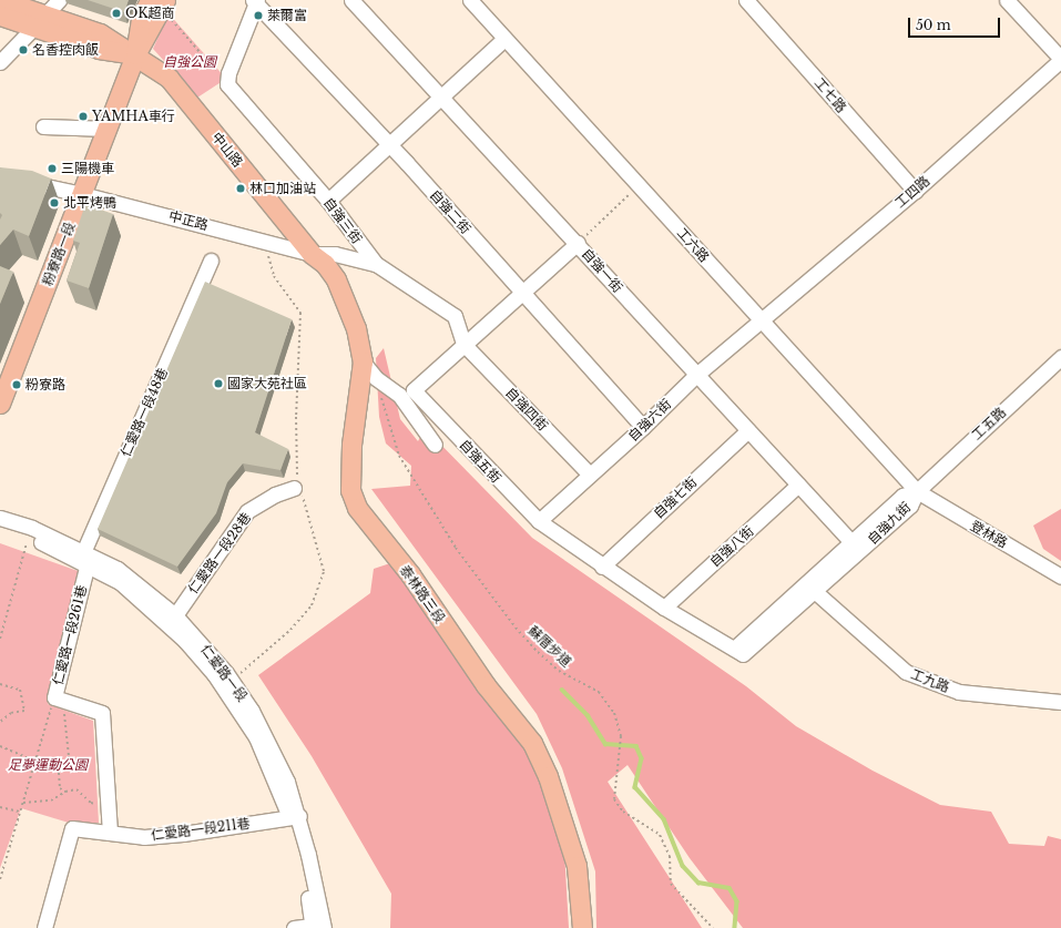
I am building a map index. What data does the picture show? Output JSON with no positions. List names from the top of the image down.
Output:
{
  "streets": {
    "main road": ["中山路", "粉寮路一段", "泰林路三段"],
    "street": [
      "工七路",
      "工四路",
      "自強二街",
      "中正路",
      "自強三街",
      "工六路",
      "自強一街",
      "自強四街",
      "仁愛路一段48巷",
      "自強六街",
      "工五路",
      "自強五街",
      "自強七街",
      "自強九街",
      "登林路",
      "自強八街",
      "仁愛路一段28巷",
      "仁愛路一段261巷",
      "仁愛路一段",
      "工九路",
      "仁愛路一段211巷"
    ],
    "path": ["蘇厝步道"]
  },
  "crossings": [
    ["工七路", "工四路"],
    ["中山路", "中正路"],
    ["中山路", "粉寮路一段"],
    ["中山路", "泰林路三段"],
    ["工四路", "工六路"],
    ["工四路", "自強六街"],
    ["自強二街", "自強六街"],
    ["自強二街", "自強五街"],
    ["中正路", "自強三街"],
    ["中正路", "粉寮路一段"],
    ["中正路", "泰林路三段"],
    ["自強三街", "自強四街"],
    ["自強三街", "自強五街"],
    ["工六路", "自強六街"],
    ["工六路", "工五路"],
    ["工六路", "自強九街"],
    ["工六路", "登林路"],
    ["自強一街", "自強六街"],
    ["自強一街", "自強五街"],
    ["自強一街", "自強七街"],
    ["自強一街", "自強九街"],
    ["自強一街", "自強八街"],
    ["自強四街", "自強六街"],
    ["自強四街", "自強五街"],
    ["仁愛路一段48巷", "仁愛路一段261巷"],
    ["仁愛路一段48巷", "仁愛路一段"],
    ["自強六街", "自強五街"],
    ["工五路", "自強九街"],
    ["工五路", "登林路"],
    ["自強五街", "自強七街"],
    ["自強五街", "自強九街"],
    ["自強五街", "自強八街"],
    ["自強九街", "登林路"],
    ["自強九街", "工九路"],
    ["仁愛路一段28巷", "仁愛路一段"],
    ["仁愛路一段261巷", "仁愛路一段"],
    ["仁愛路一段261巷", "仁愛路一段211巷"],
    ["仁愛路一段", "仁愛路一段211巷"]
  ],
  "parks": ["自強公園", "足夢運動公園"],
  "places": [
    "OK超商",
    "萊爾富",
    "名香控肉飯",
    "YAMHA車行",
    "三陽機車",
    "林口加油站",
    "北平烤鴨",
    "國家大苑社區",
    "粉寮路"
  ],
  "scale_bar": "50 m"
}
